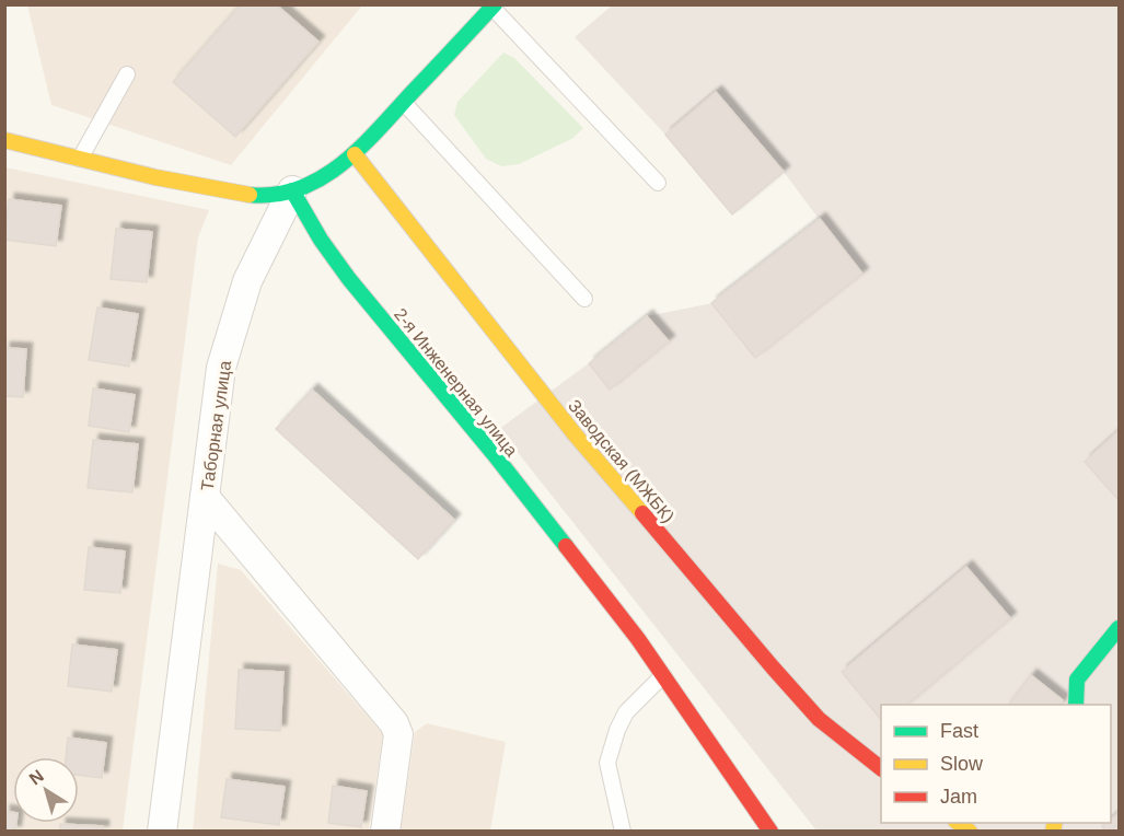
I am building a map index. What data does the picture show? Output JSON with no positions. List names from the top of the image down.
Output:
{
  "streets": {
    "street": ["2-я Инженерная улица", "Таборная улица", "Заводская (МЖБК)"]
  },
  "crossings": [
    ["2-я Инженерная улица", "Таборная улица"]
  ],
  "legend": ["Fast", "Slow", "Jam"],
  "north": "top left"
}
